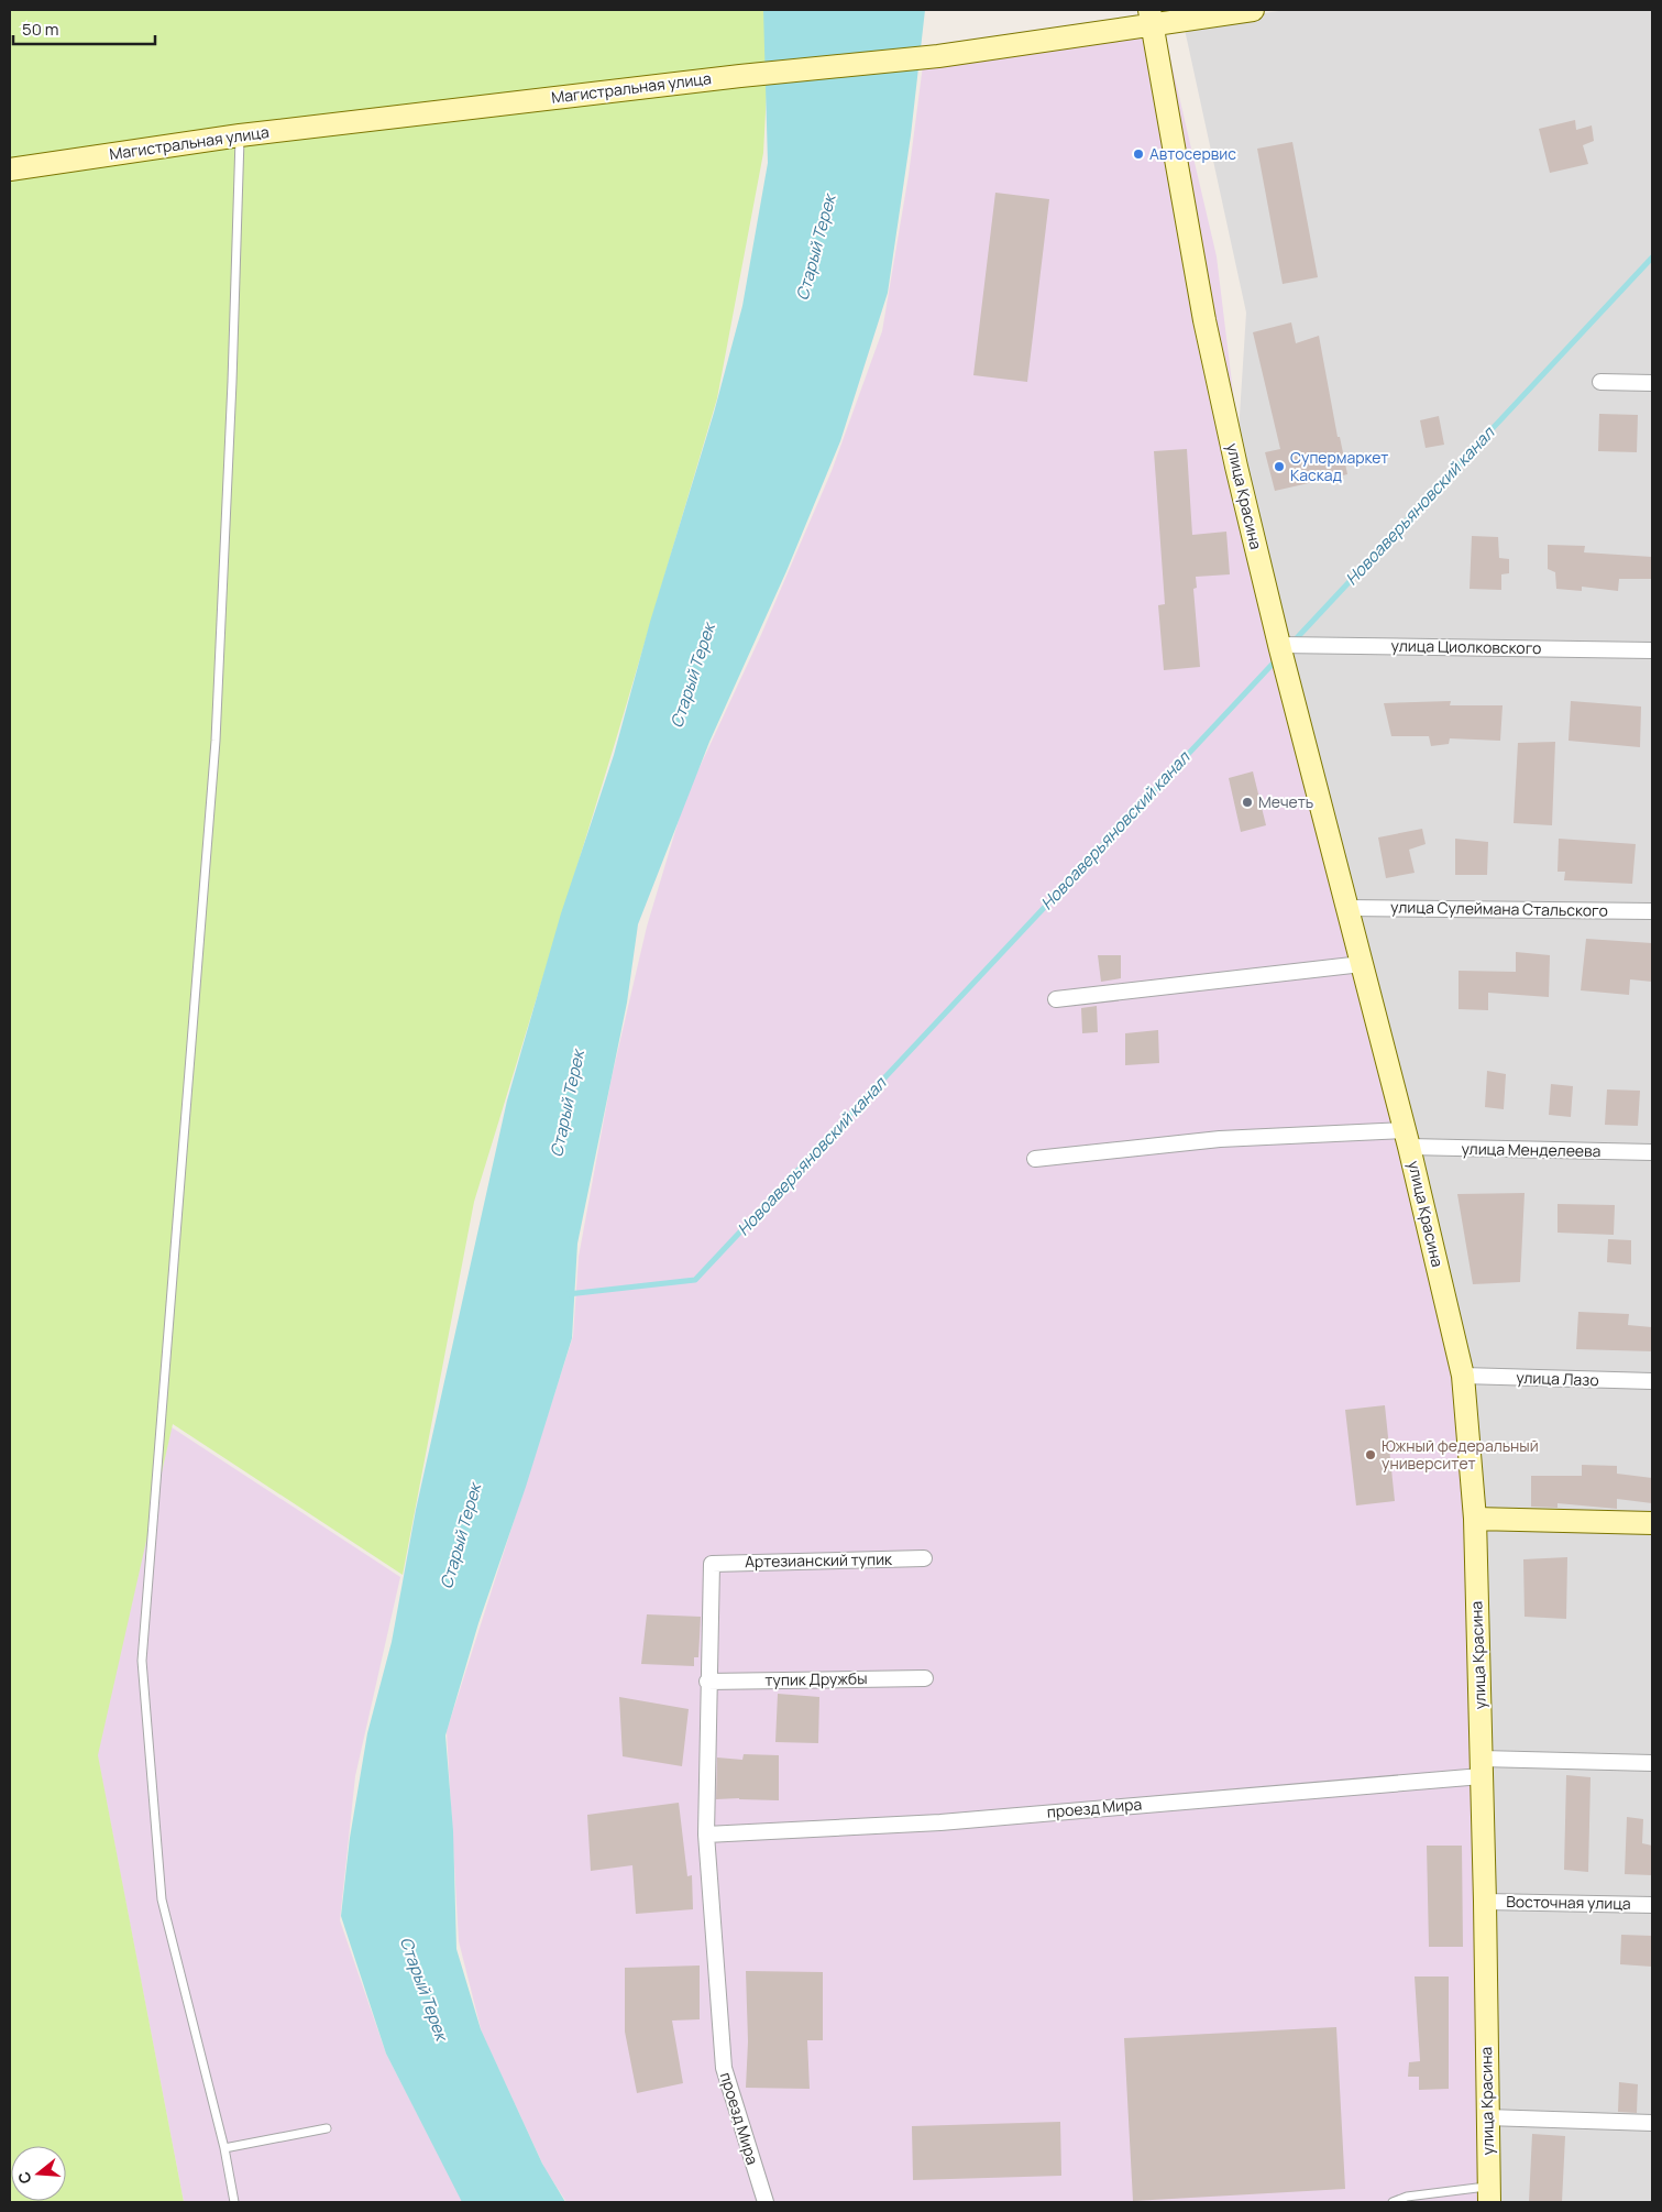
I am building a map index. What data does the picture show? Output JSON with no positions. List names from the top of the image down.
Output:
{
  "streets": {
    "street": [
      "Магистральная улица",
      "улица Красина",
      "улица Циолковского",
      "улица Сулеймана Стальского",
      "улица Менделеева",
      "улица Лазо",
      "Артезианский тупик",
      "тупик Дружбы",
      "проезд Мира",
      "Восточная улица"
    ]
  },
  "crossings": [
    ["Магистральная улица", "улица Красина"],
    ["улица Красина", "улица Циолковского"],
    ["улица Красина", "улица Сулеймана Стальского"],
    ["улица Красина", "улица Менделеева"],
    ["улица Красина", "улица Лазо"],
    ["улица Красина", "проезд Мира"],
    ["улица Красина", "Восточная улица"],
    ["Артезианский тупик", "проезд Мира"],
    ["тупик Дружбы", "проезд Мира"]
  ],
  "water": ["Старый Терек", "Новоаверьяновский канал"],
  "places": [
    "Автосервис",
    "Супермаркет Каскад",
    "Мечеть",
    "Южный федеральный университет"
  ],
  "scale_bar": "50 m",
  "north": "left"
}
